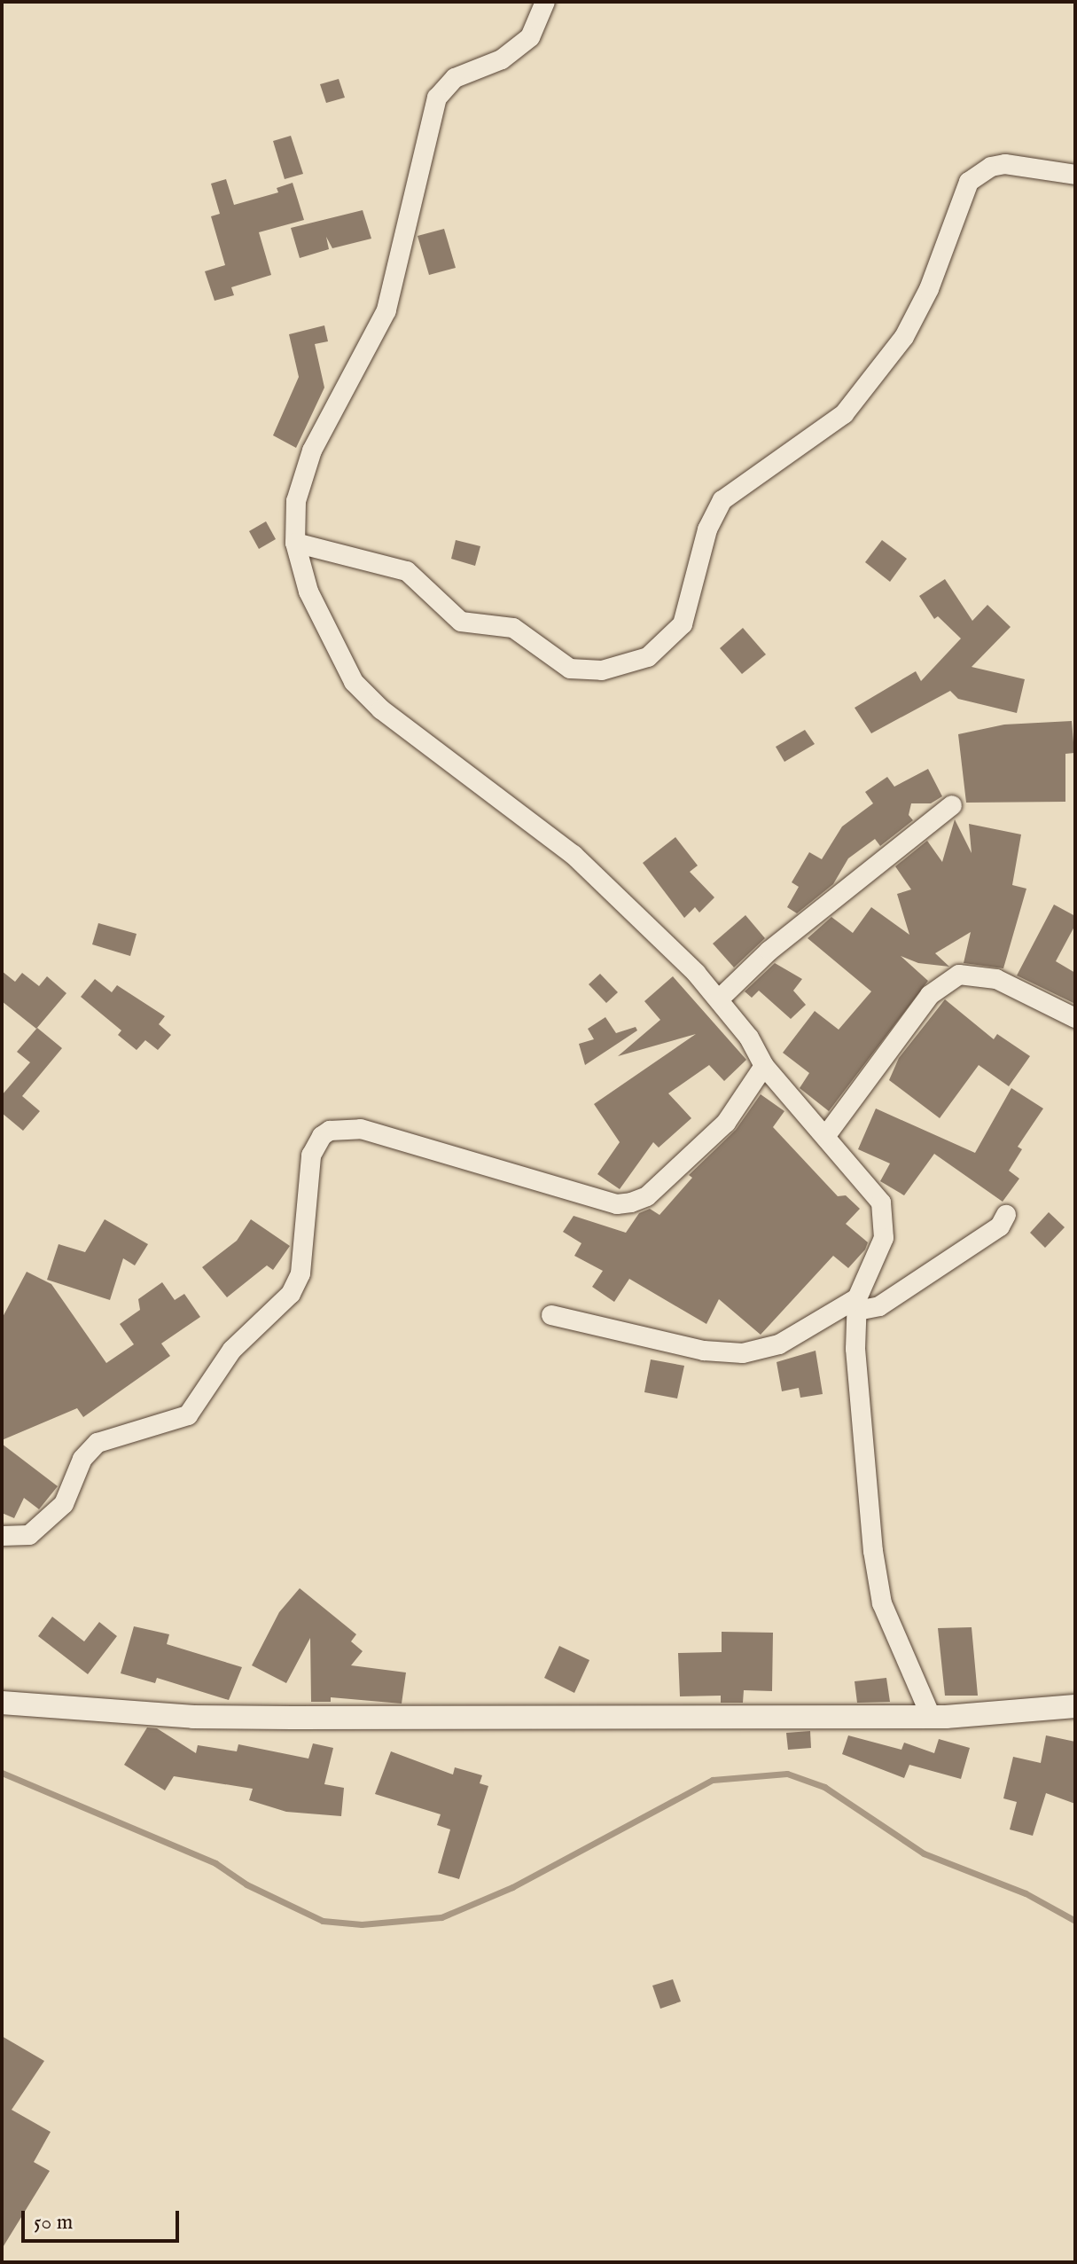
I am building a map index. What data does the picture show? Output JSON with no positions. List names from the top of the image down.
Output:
{
  "scale_bar": "50 m"
}
